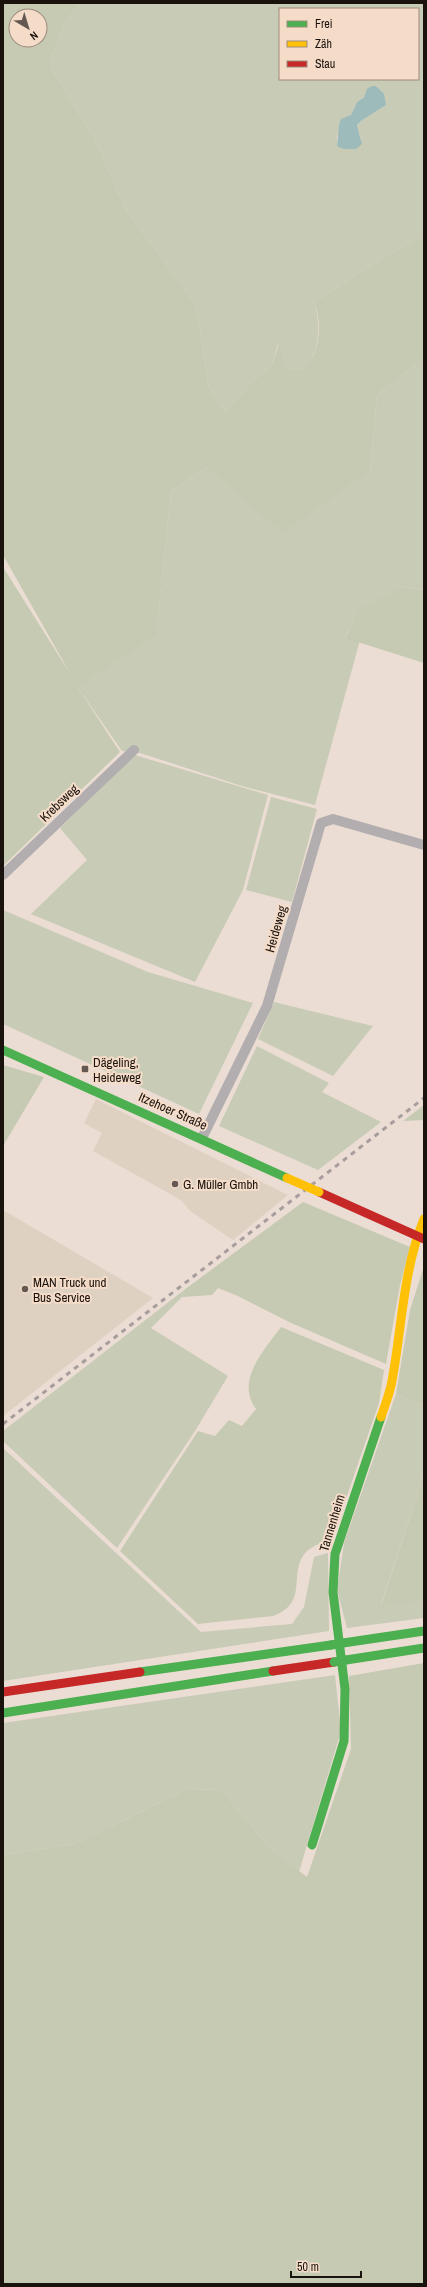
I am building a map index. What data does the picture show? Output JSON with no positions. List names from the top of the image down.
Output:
{
  "streets": {
    "main road": ["Itzehoer Straße", "Tannenheim"],
    "street": ["Krebsweg", "Heideweg"]
  },
  "crossings": [
    ["Heideweg", "Itzehoer Straße"],
    ["Itzehoer Straße", "Tannenheim"]
  ],
  "places": {
    "transit": ["Dägeling, Heideweg"],
    "other": ["G. Müller Gmbh", "MAN Truck und Bus Service"]
  },
  "legend": ["Frei", "Zäh", "Stau"],
  "scale_bar": "50 m",
  "north": "bottom right"
}
